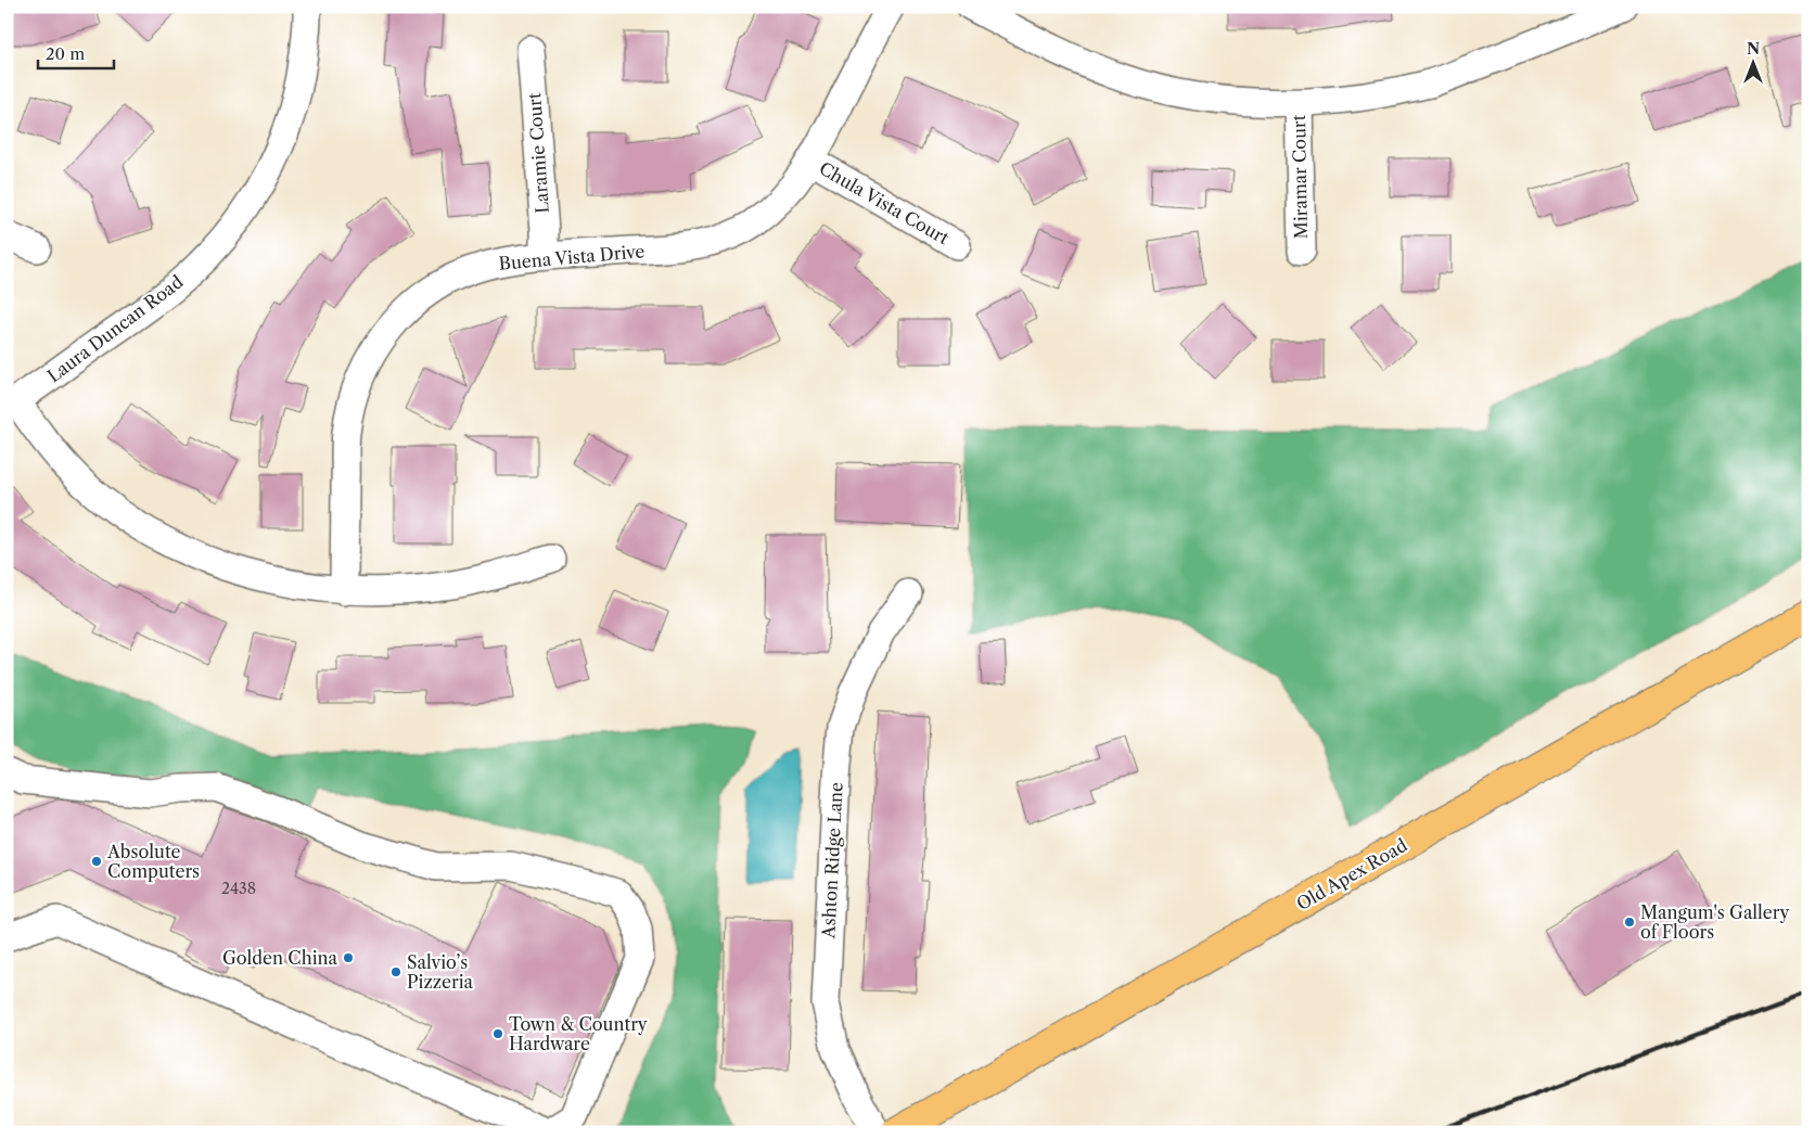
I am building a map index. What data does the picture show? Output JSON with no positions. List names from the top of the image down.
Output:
{
  "streets": {
    "main road": ["Old Apex Road"],
    "street": [
      "Laramie Court",
      "Miramar Court",
      "Chula Vista Court",
      "Buena Vista Drive",
      "Laura Duncan Road",
      "Ashton Ridge Lane"
    ]
  },
  "crossings": [
    ["Laramie Court", "Buena Vista Drive"],
    ["Chula Vista Court", "Buena Vista Drive"]
  ],
  "places": [
    "Absolute Computers",
    "Mangum's Gallery of Floors",
    "Golden China",
    "Salvio’s Pizzeria",
    "Town & Country Hardware"
  ],
  "house_numbers": ["2438"],
  "scale_bar": "20 m",
  "north": "top"
}
